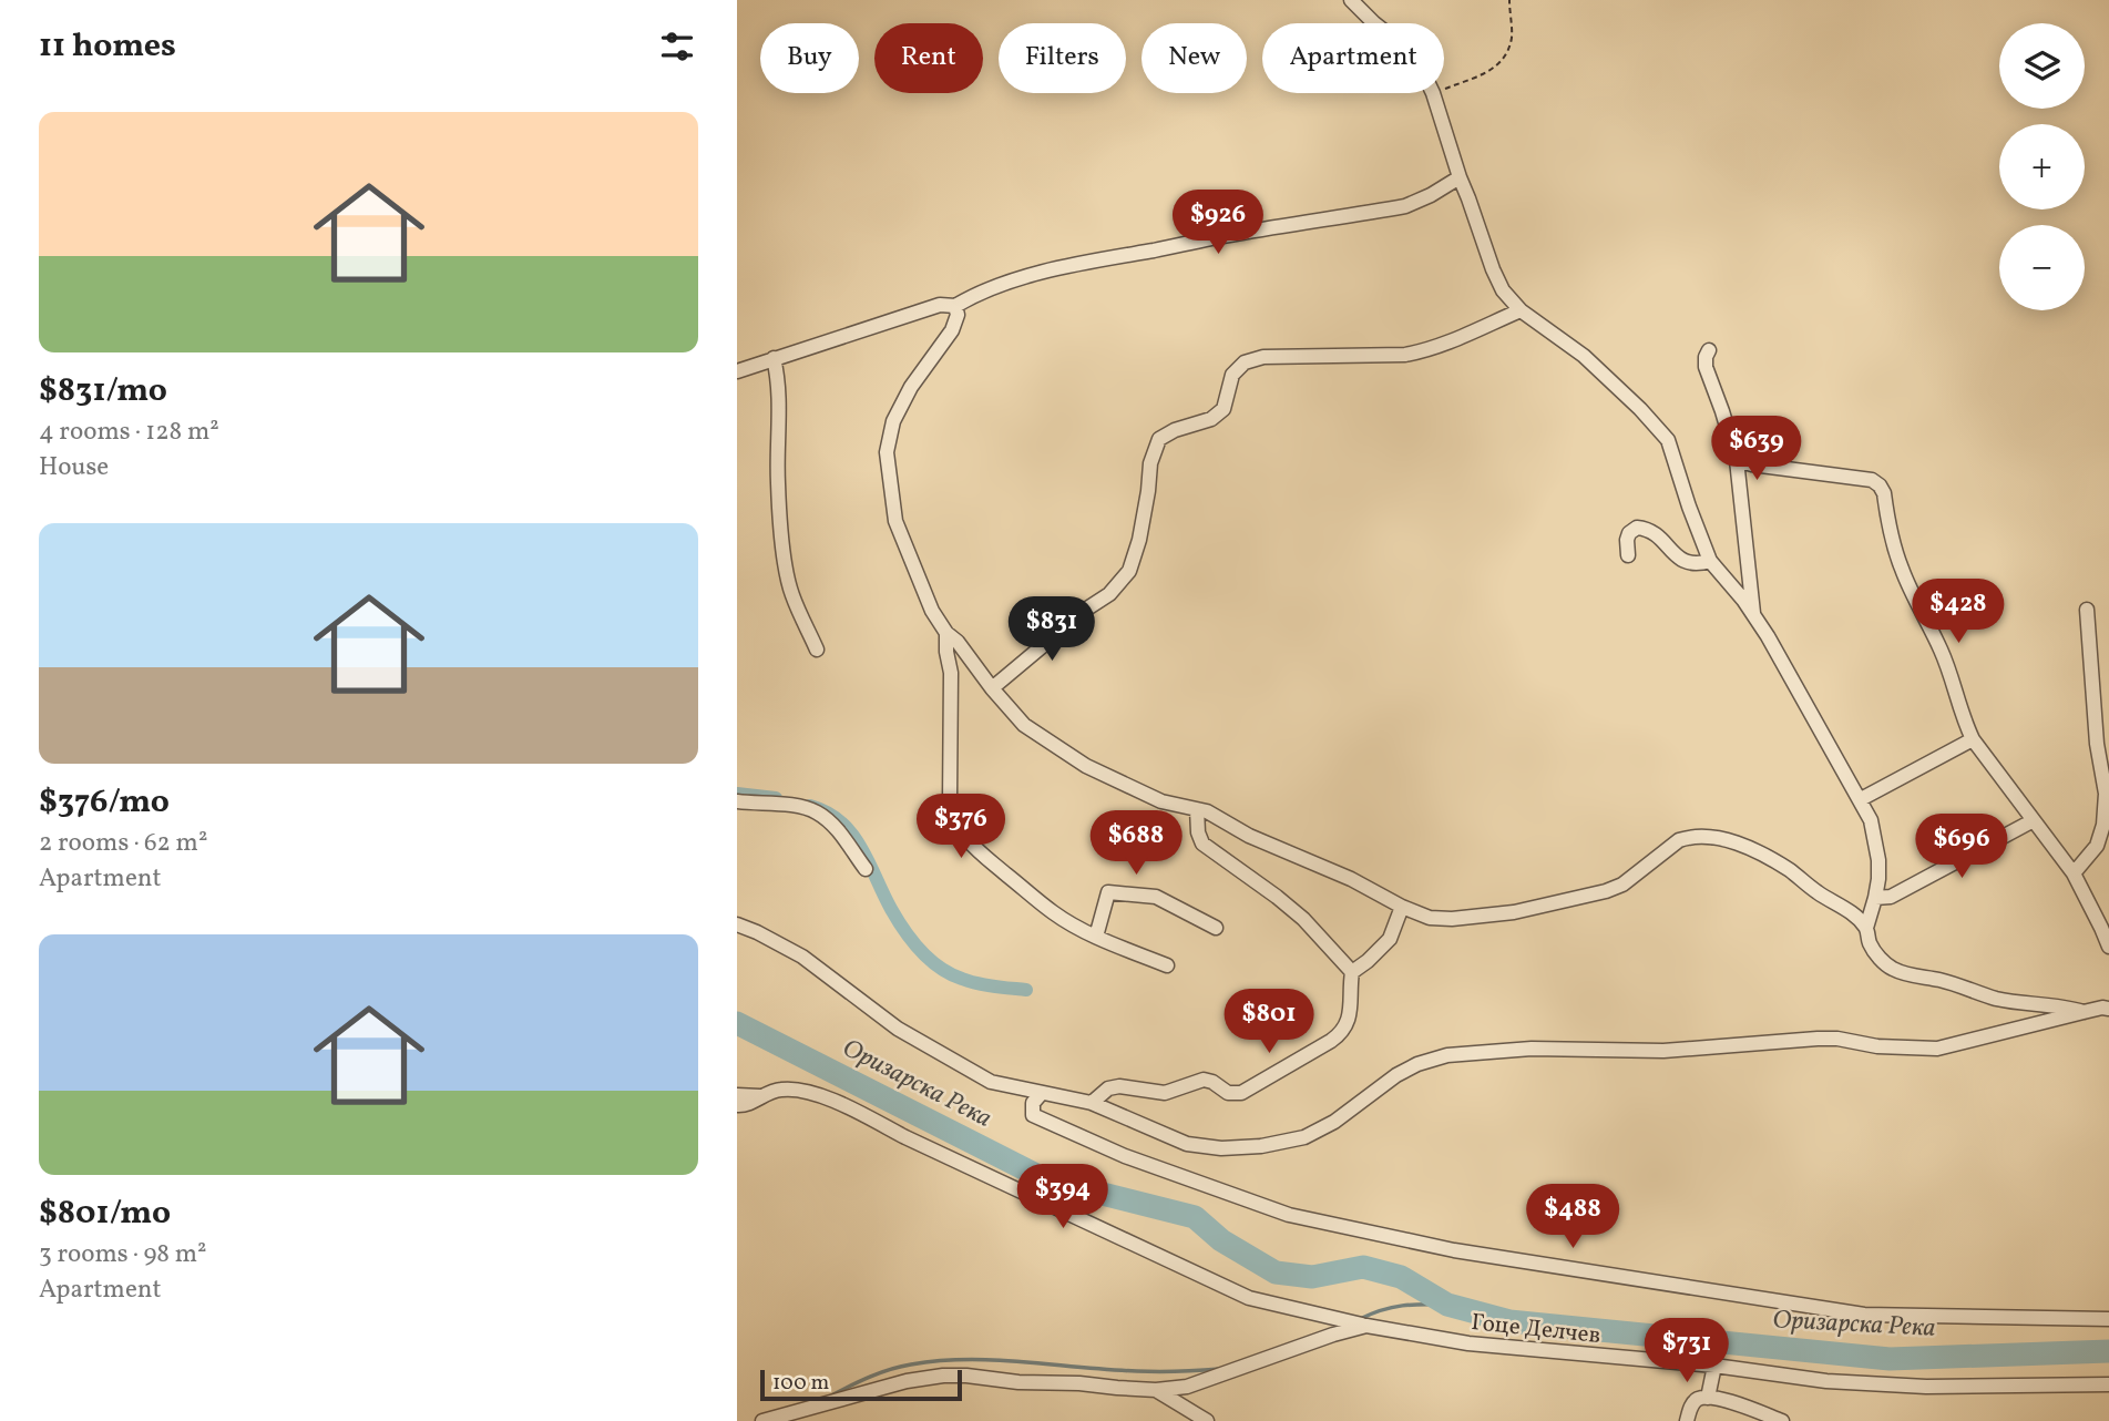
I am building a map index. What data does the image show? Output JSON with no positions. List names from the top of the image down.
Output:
{
  "streets": {
    "street": ["Гоце Делчев"]
  },
  "water": ["Оризарска Река"],
  "scale_bar": "100 m",
  "page": {
    "heading": "11 homes",
    "map_buttons": ["+", "−"],
    "chip": [
      "Buy",
      "Rent",
      "Filters",
      "New",
      "Apartment"
    ],
    "list": [
      {
        "name": "$831/mo",
        "note": "4 rooms · 128 m² · House"
      },
      {
        "name": "$376/mo",
        "note": "2 rooms · 62 m² · Apartment"
      },
      {
        "name": "$801/mo",
        "note": "3 rooms · 98 m² · Apartment"
      }
    ],
    "price": [
      "$926",
      "$639",
      "$428",
      "$831",
      "$376",
      "$688",
      "$696",
      "$801",
      "$394",
      "$488",
      "$731"
    ],
    "scale": "100 m"
  }
}
